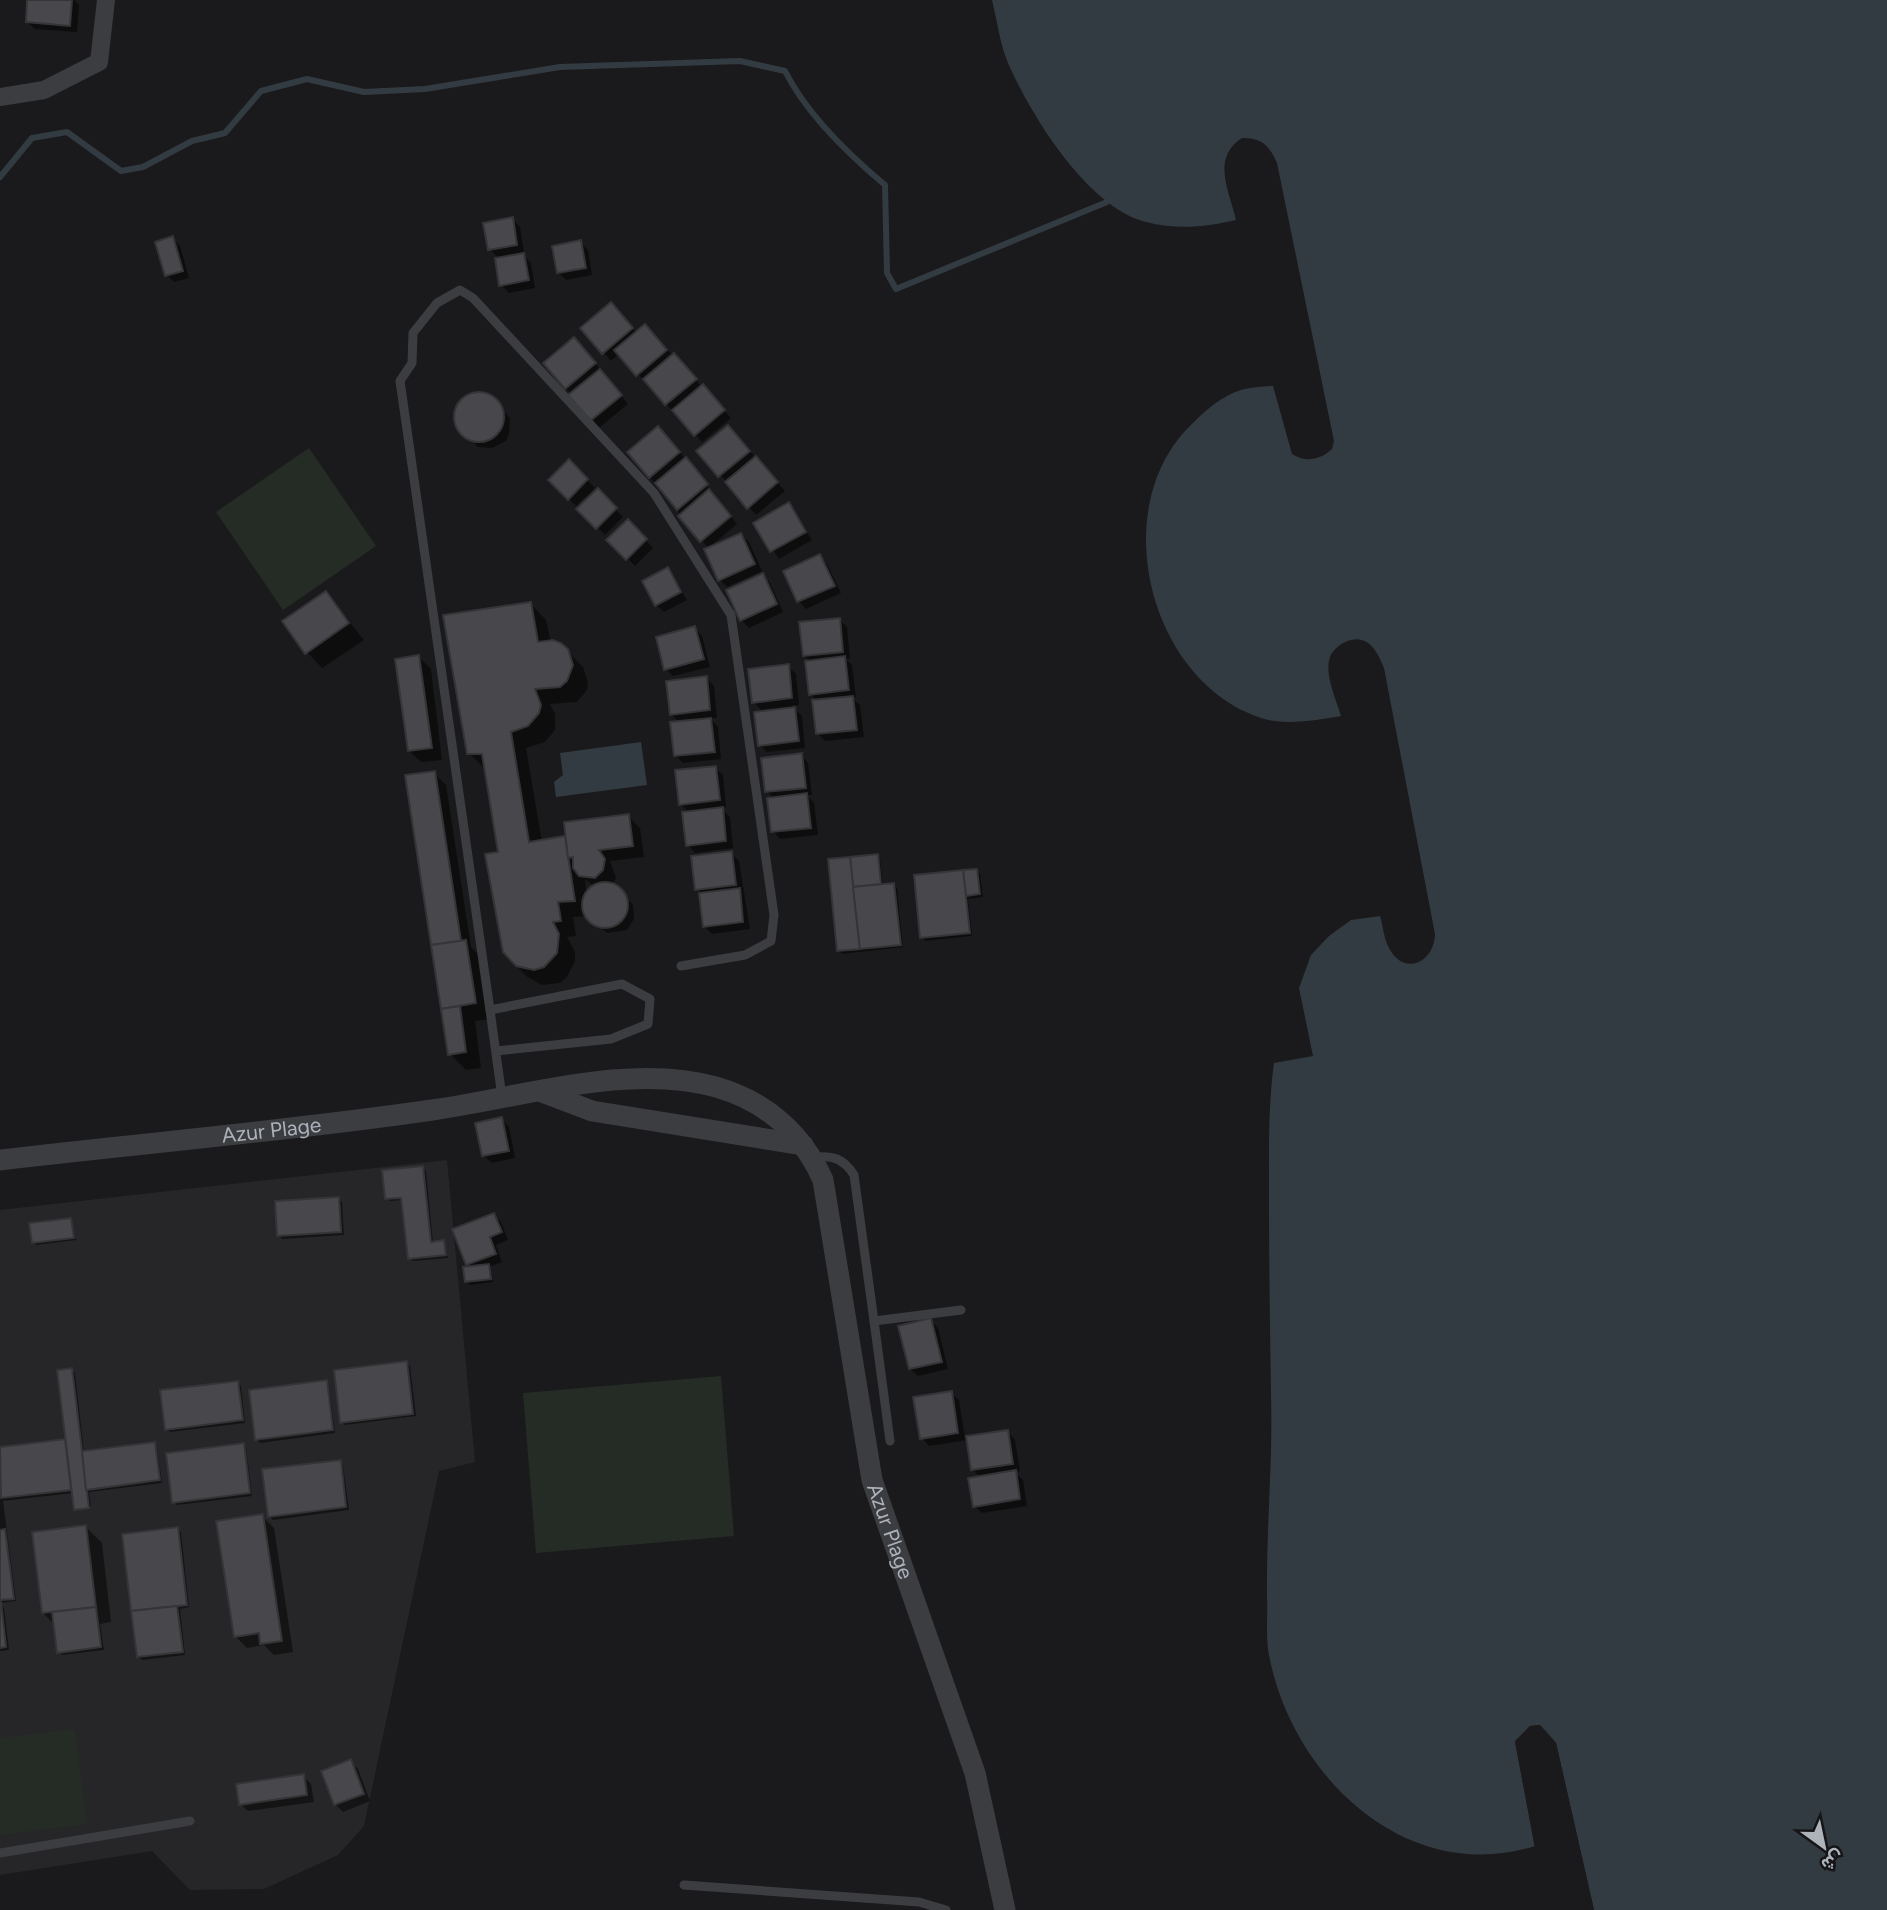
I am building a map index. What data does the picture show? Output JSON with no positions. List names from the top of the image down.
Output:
{
  "streets": {
    "street": ["Azur Plage"]
  },
  "north": "bottom right"
}
